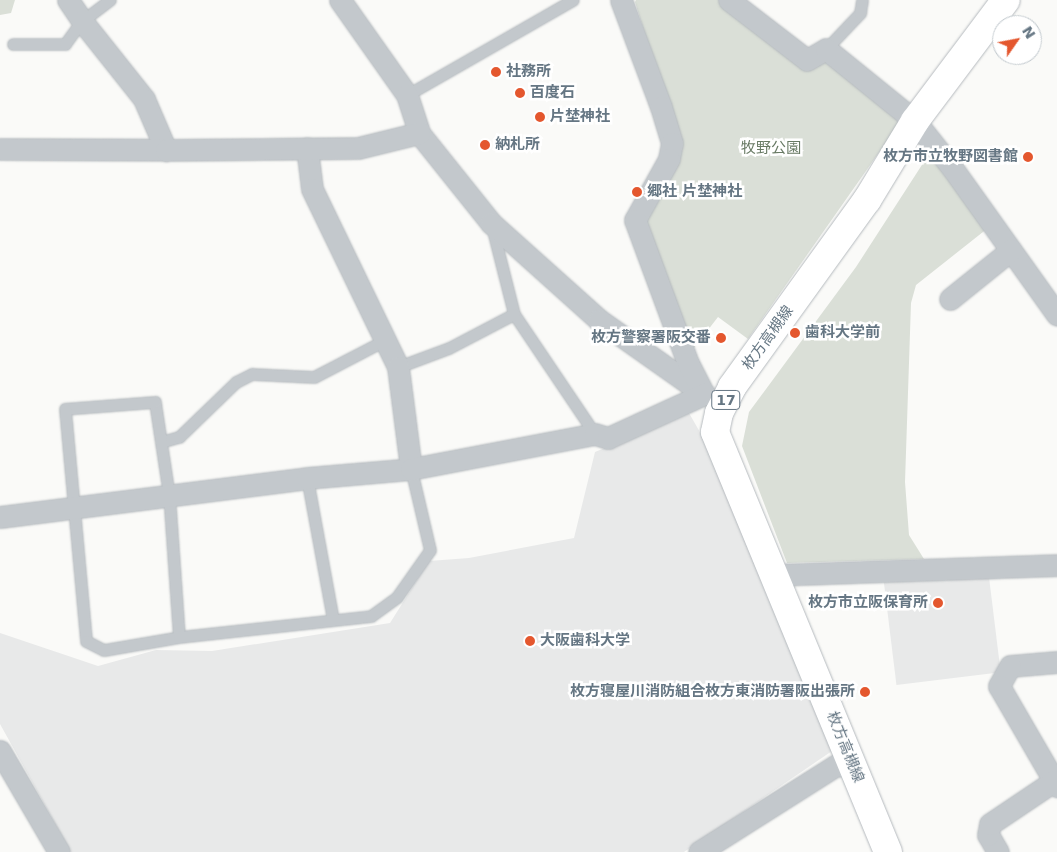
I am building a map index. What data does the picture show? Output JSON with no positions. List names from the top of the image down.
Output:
{
  "streets": {
    "main road": ["枚方高槻線", "17"]
  },
  "parks": ["牧野公園"],
  "places": [
    "社務所",
    "百度石",
    "片埜神社",
    "納札所",
    "枚方市立牧野図書館",
    "郷社 片埜神社",
    "歯科大学前",
    "枚方警察署阪交番",
    "枚方市立阪保育所",
    "大阪歯科大学",
    "枚方寝屋川消防組合枚方東消防署阪出張所"
  ],
  "north": "top right"
}
